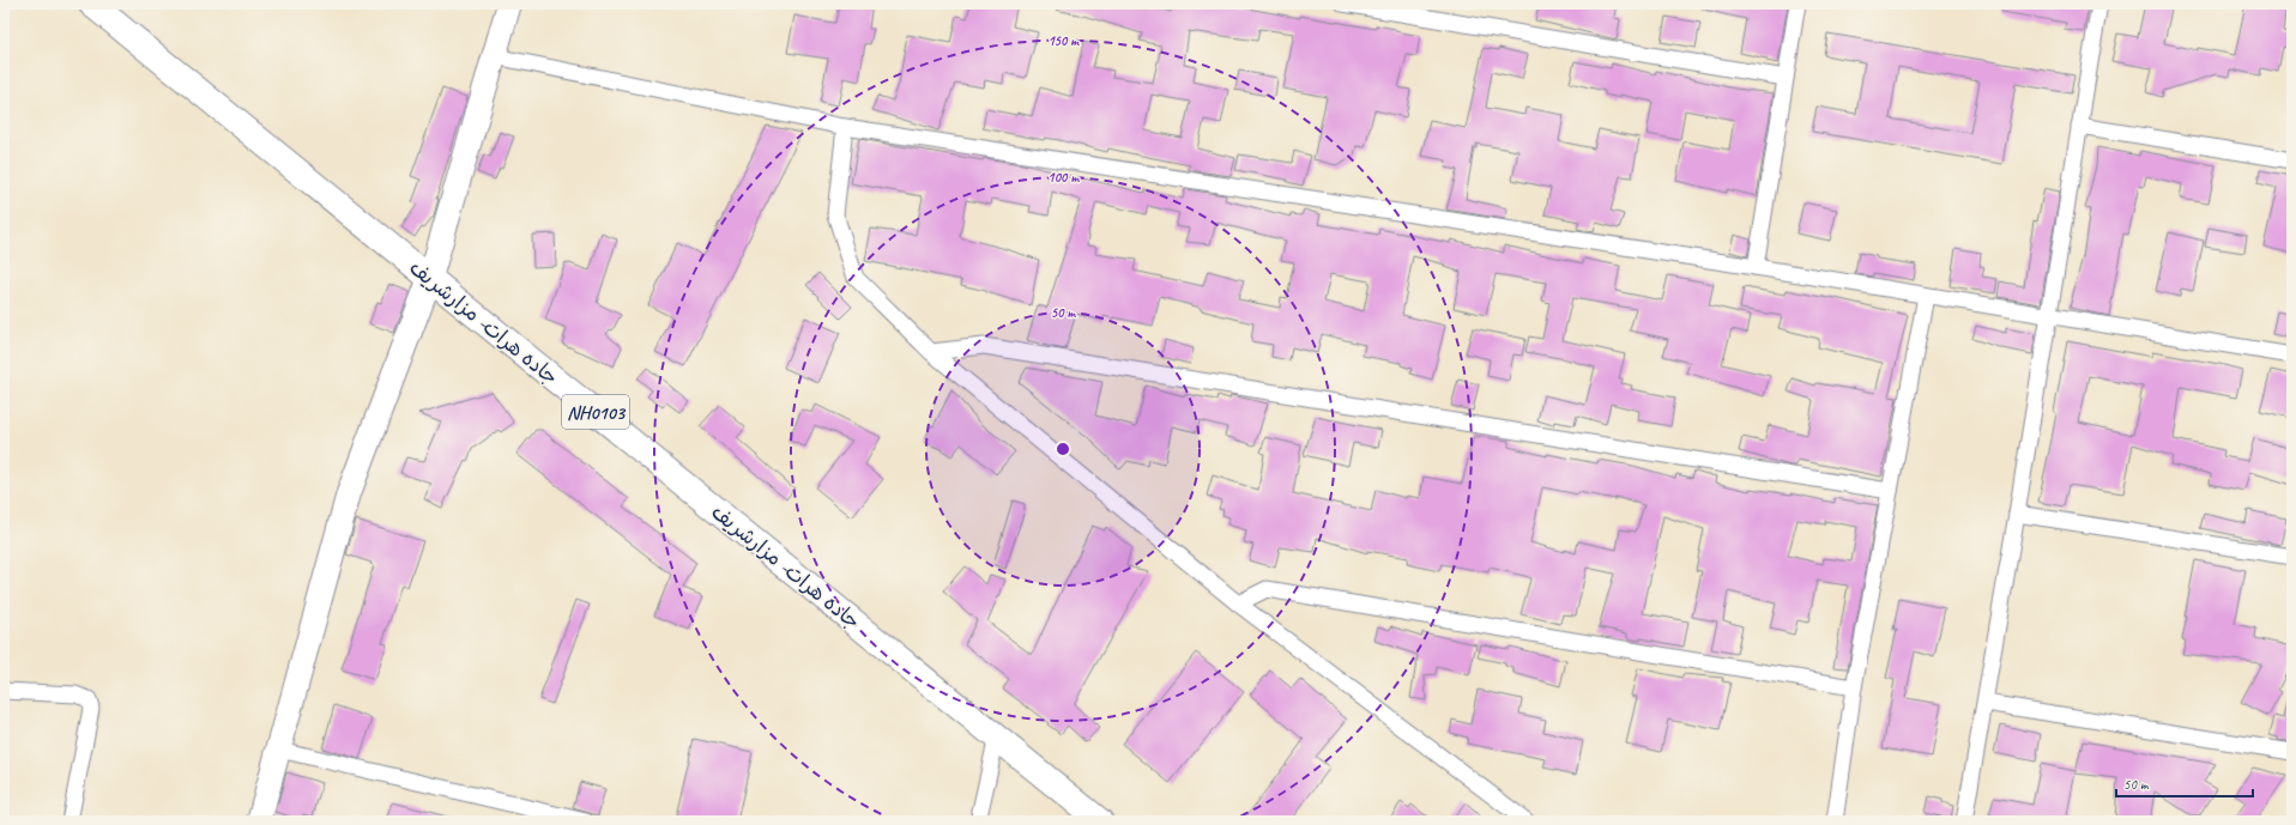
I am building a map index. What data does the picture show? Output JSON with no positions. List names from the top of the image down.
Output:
{
  "streets": {
    "highway": ["جاده هرات- مزارشریف", "NH0103"]
  },
  "scale_bar": "50 m",
  "rings": ["150 m", "100 m", "50 m"]
}
